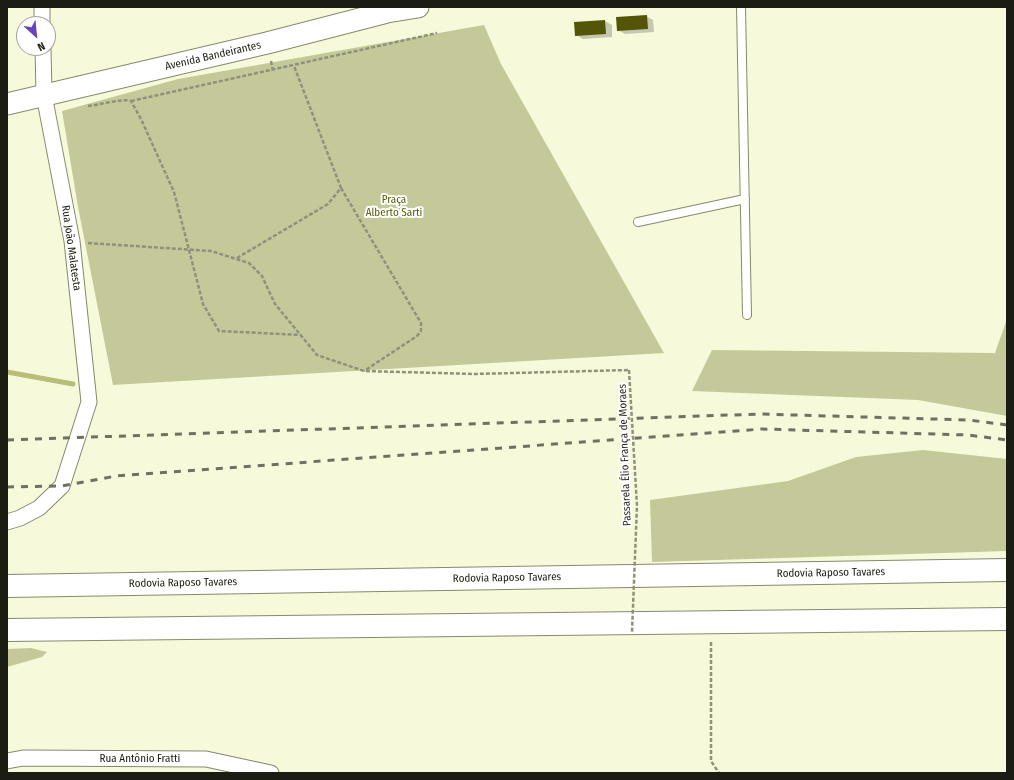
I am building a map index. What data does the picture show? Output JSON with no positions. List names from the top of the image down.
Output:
{
  "streets": {
    "highway": ["Rodovia Raposo Tavares"],
    "main road": ["Avenida Bandeirantes"],
    "street": ["Rua João Malatesta", "Rua Antônio Fratti"],
    "path": ["Passarela Élio França de Moraes"]
  },
  "crossings": [
    ["Avenida Bandeirantes", "Rua João Malatesta"]
  ],
  "parks": ["Praça Alberto Sarti"],
  "north": "bottom right"
}
